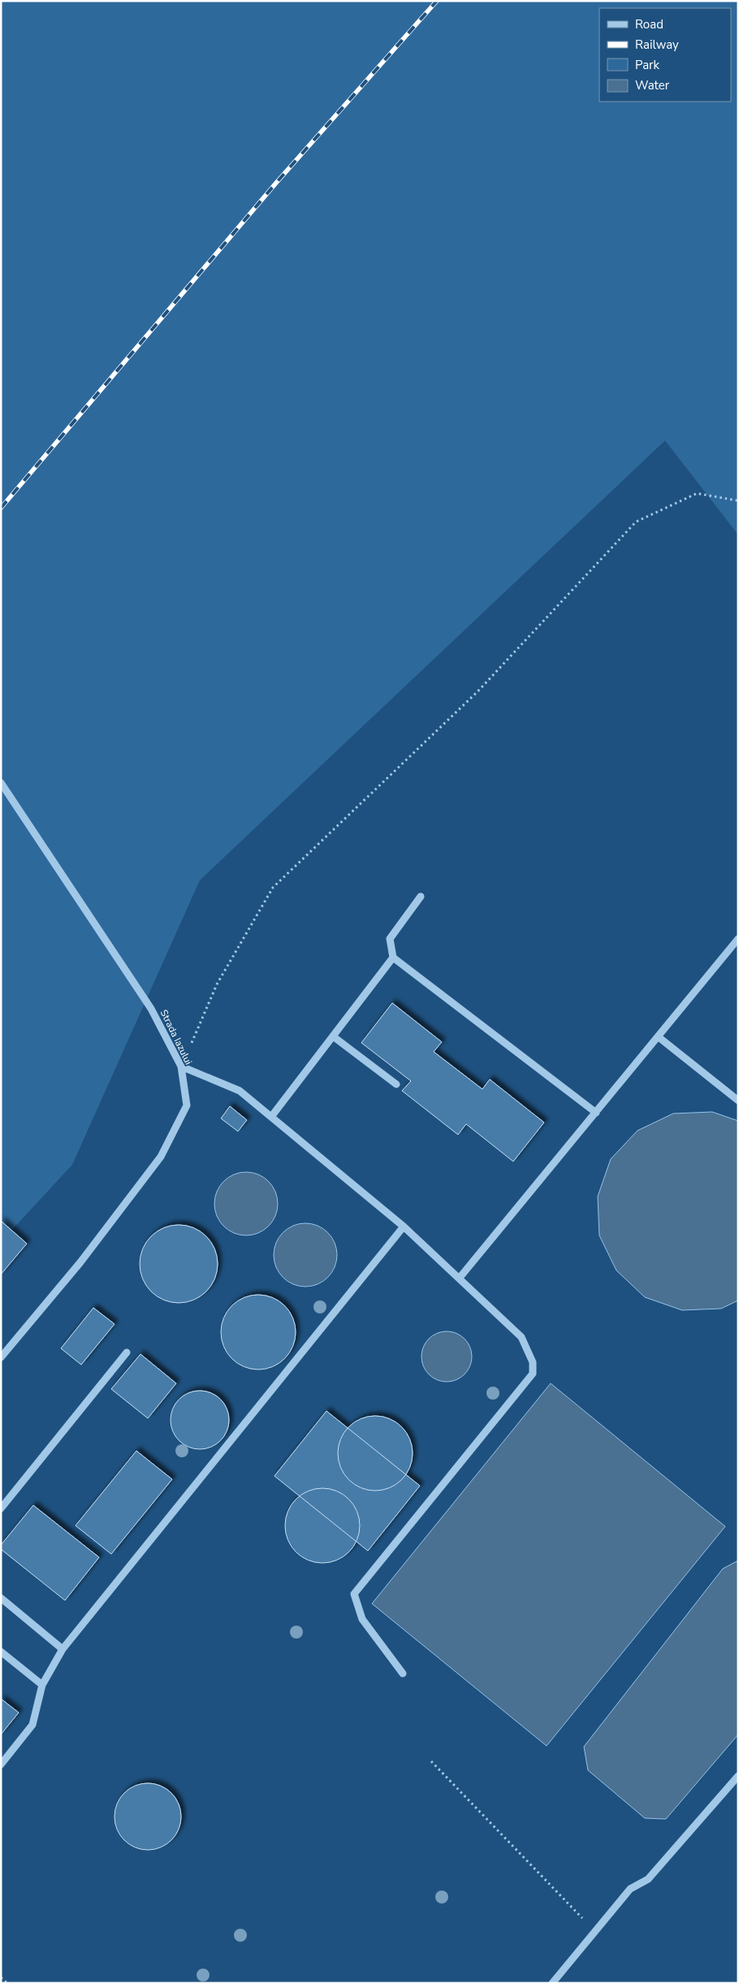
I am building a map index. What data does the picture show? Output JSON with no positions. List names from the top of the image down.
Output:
{
  "streets": {
    "lane": ["Strada Iazului"]
  },
  "legend": [
    "Road",
    "Railway",
    "Park",
    "Water"
  ]
}
